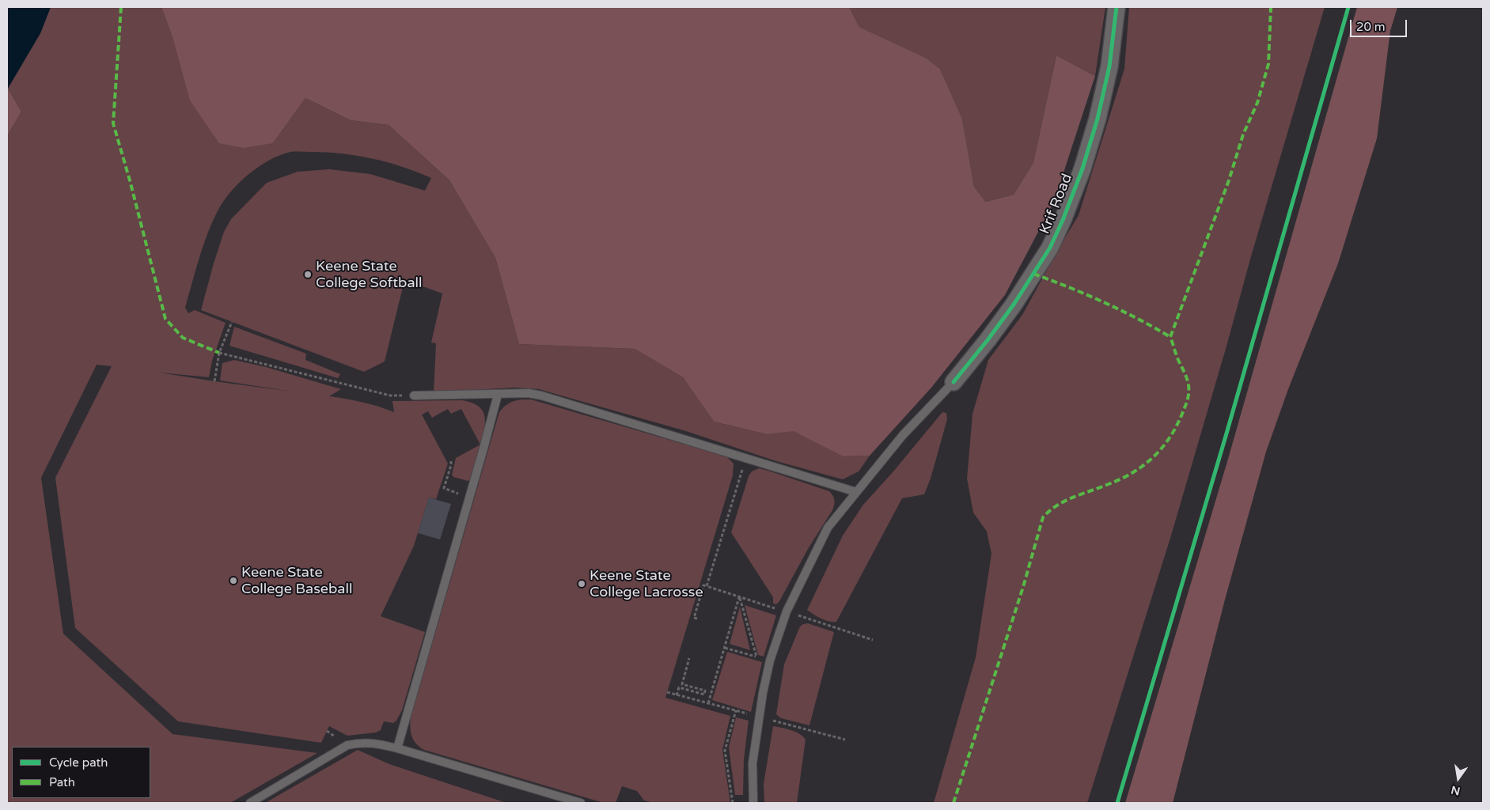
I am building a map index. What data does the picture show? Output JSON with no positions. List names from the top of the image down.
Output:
{
  "streets": {
    "street": ["Krif Road"]
  },
  "places": ["Keene State College Softball", "Keene State College Baseball", "Keene State College Lacrosse"],
  "legend": ["Cycle path", "Path"],
  "scale_bar": "20 m",
  "north": "bottom"
}
